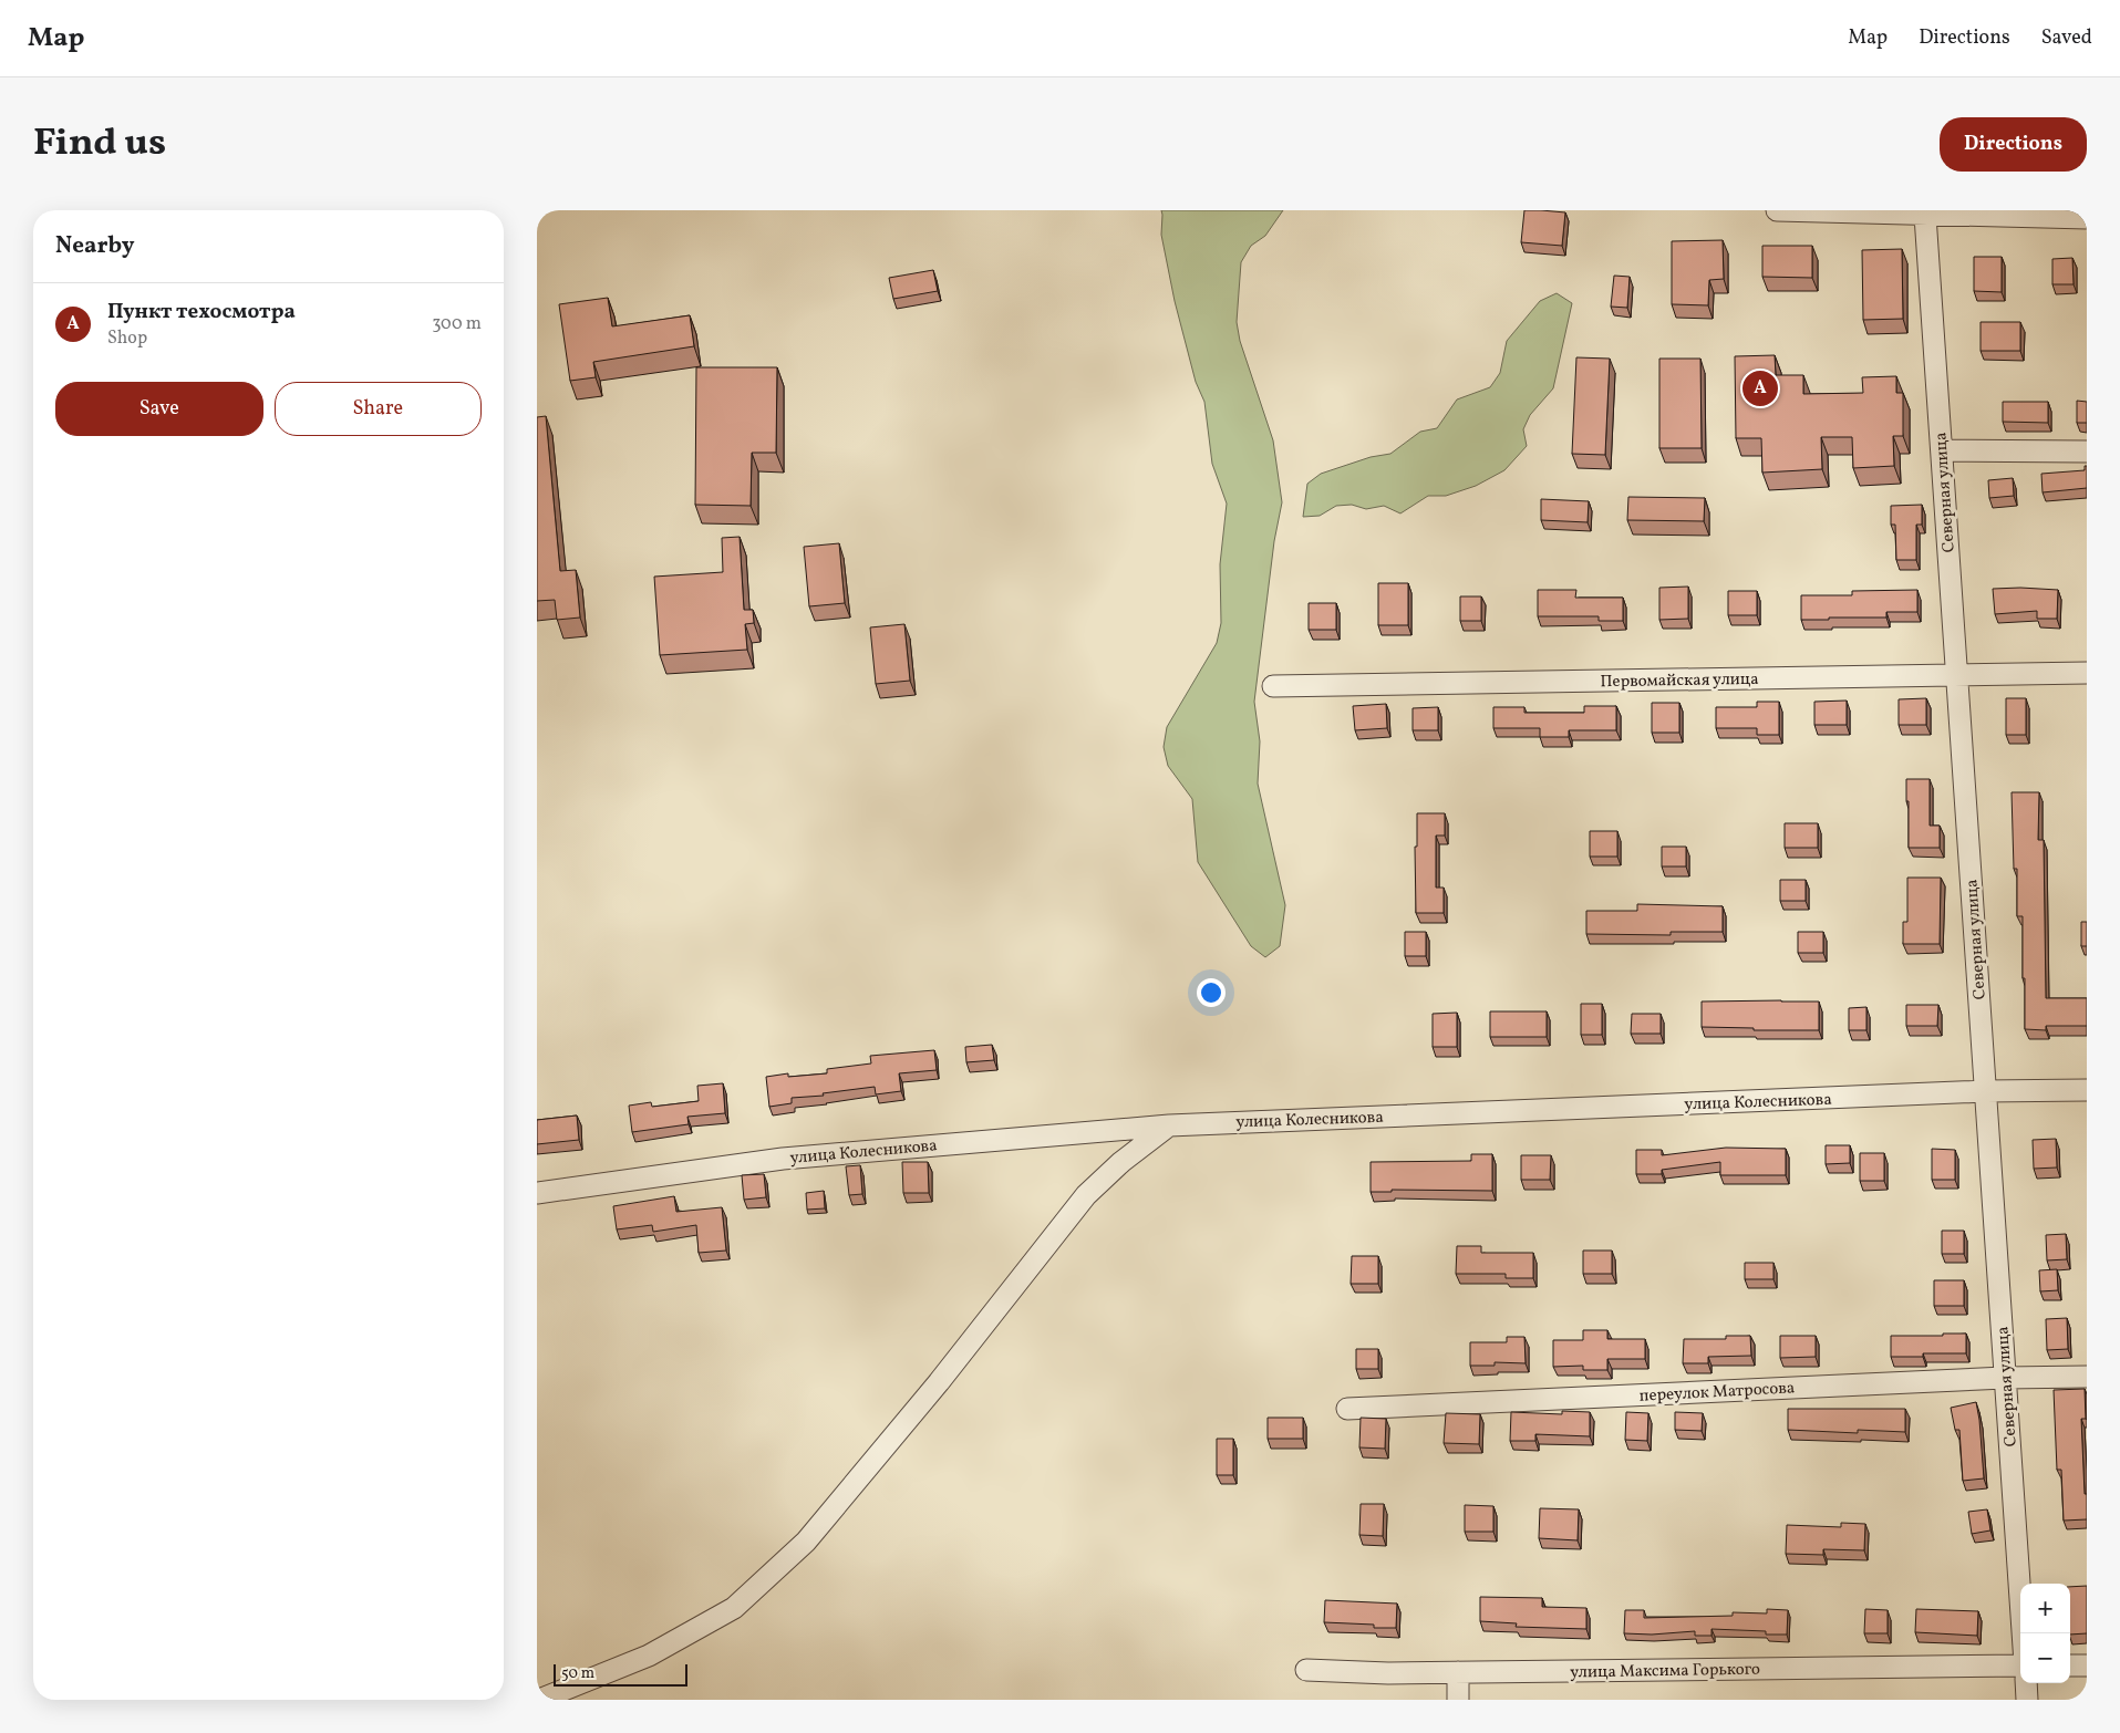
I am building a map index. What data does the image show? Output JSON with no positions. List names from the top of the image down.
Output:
{
  "streets": {
    "street": [
      "Северная улица",
      "Первомайская улица",
      "улица Колесникова",
      "переулок Матросова",
      "улица Максима Горького"
    ]
  },
  "crossings": [
    ["Северная улица", "Первомайская улица"],
    ["Северная улица", "улица Колесникова"],
    ["Северная улица", "переулок Матросова"]
  ],
  "scale_bar": "50 m",
  "page": {
    "header": "Map",
    "nav": ["Map", "Directions", "Saved"],
    "title": "Find us",
    "buttons": [
      "Directions",
      ["Save", "Share"]
    ],
    "heading": "Nearby",
    "list": [
      {
        "mark": "A",
        "name": "Пункт техосмотра",
        "note": "Shop",
        "value": "300 m"
      }
    ],
    "pins": "A",
    "map_buttons": ["+", "−"],
    "scale": "50 m"
  }
}
